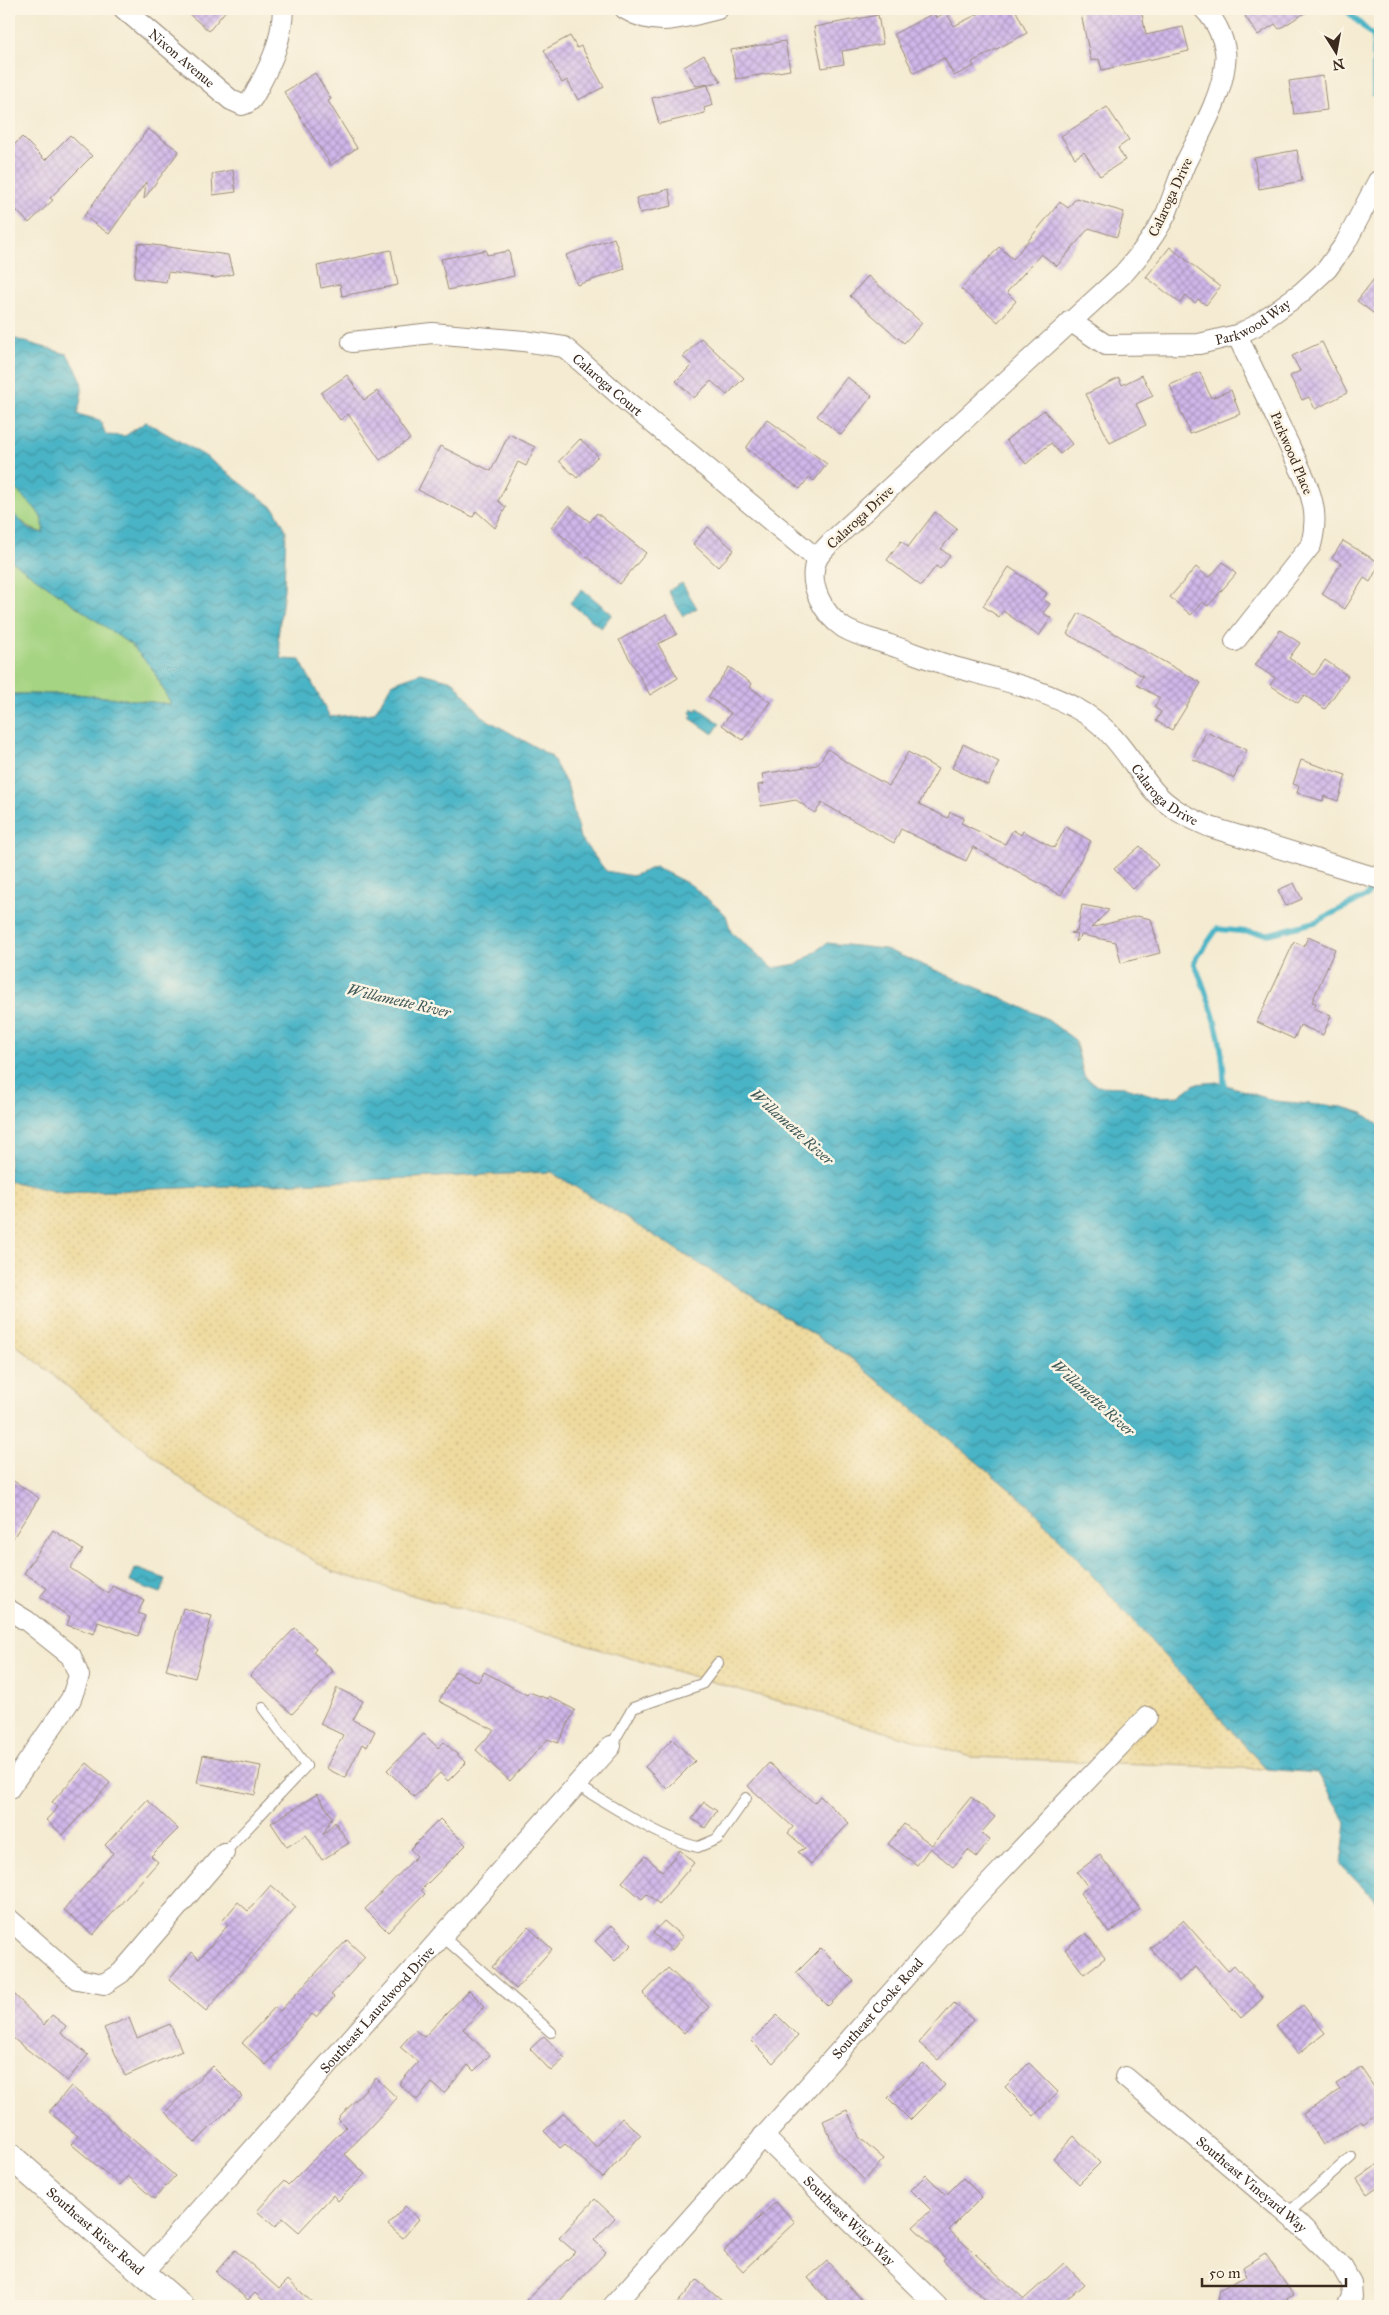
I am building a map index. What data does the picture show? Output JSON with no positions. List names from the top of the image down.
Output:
{
  "streets": {
    "street": [
      "Nixon Avenue",
      "Calaroga Drive",
      "Parkwood Way",
      "Calaroga Court",
      "Parkwood Place",
      "Southeast Laurelwood Drive",
      "Southeast Cooke Road",
      "Southeast Vineyard Way",
      "Southeast Wiley Way",
      "Southeast River Road"
    ]
  },
  "crossings": [
    ["Calaroga Drive", "Parkwood Way"],
    ["Calaroga Drive", "Calaroga Court"],
    ["Parkwood Way", "Parkwood Place"],
    ["Southeast Laurelwood Drive", "Southeast River Road"],
    ["Southeast Cooke Road", "Southeast Wiley Way"]
  ],
  "water": ["Willamette River"],
  "scale_bar": "50 m",
  "north": "bottom"
}
